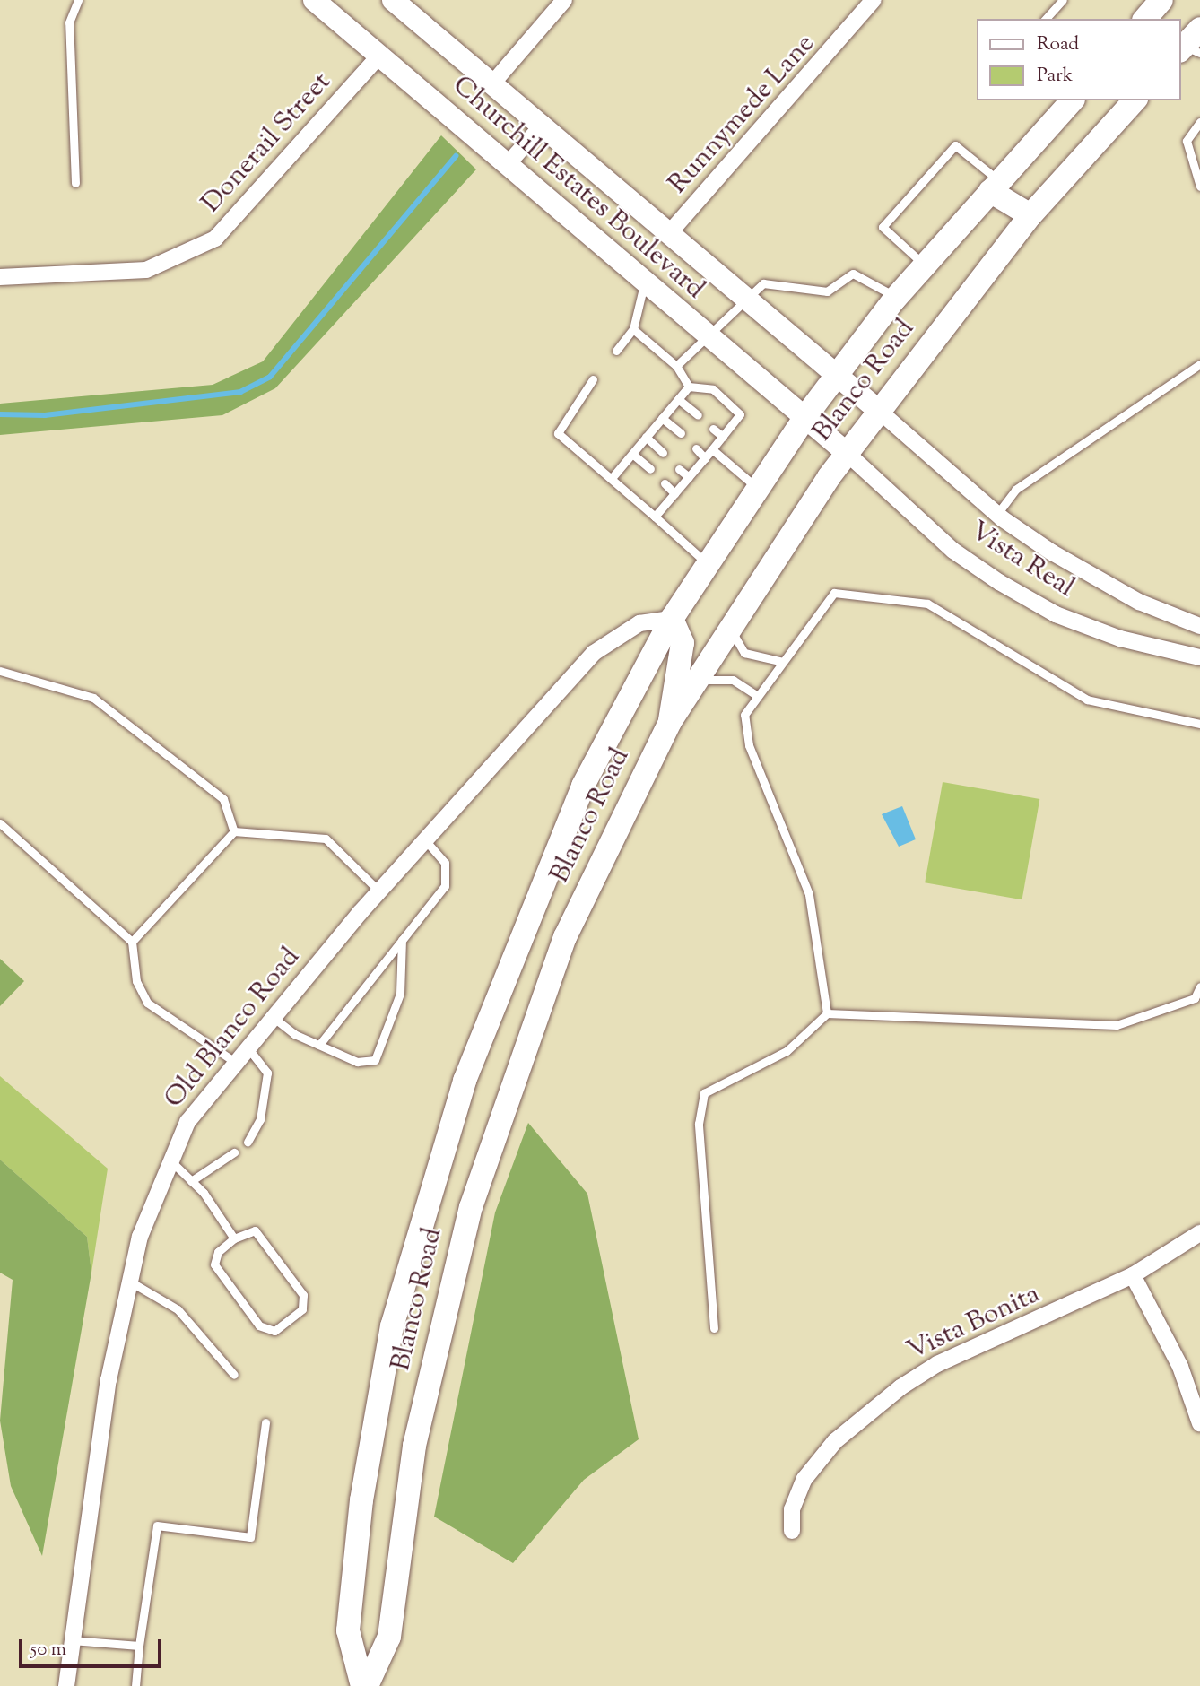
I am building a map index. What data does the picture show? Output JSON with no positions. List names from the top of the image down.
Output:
{
  "streets": {
    "main road": ["Blanco Road"],
    "street": [
      "Runnymede Lane",
      "Donerail Street",
      "Churchill Estates Boulevard",
      "Vista Real",
      "Old Blanco Road",
      "Vista Bonita"
    ]
  },
  "crossings": [
    ["Runnymede Lane", "Churchill Estates Boulevard"],
    ["Donerail Street", "Churchill Estates Boulevard"],
    ["Churchill Estates Boulevard", "Blanco Road"],
    ["Churchill Estates Boulevard", "Vista Real"],
    ["Blanco Road", "Vista Real"],
    ["Blanco Road", "Old Blanco Road"]
  ],
  "legend": ["Road", "Park"],
  "scale_bar": "50 m"
}
